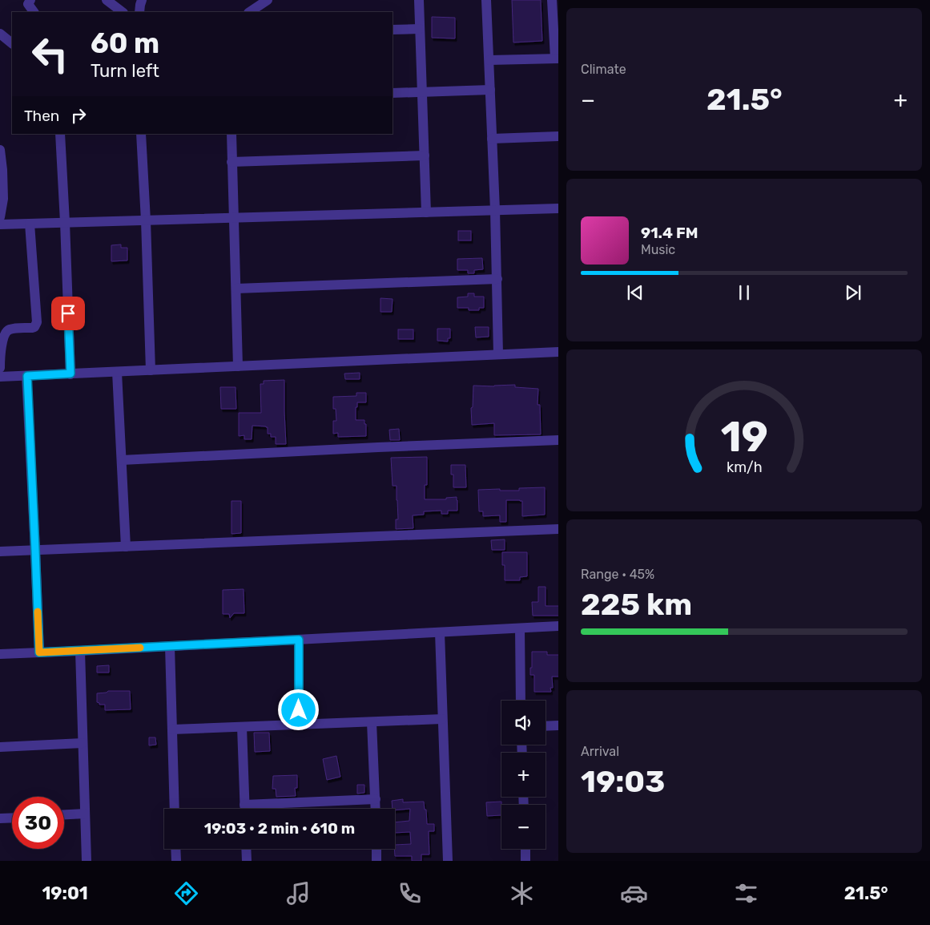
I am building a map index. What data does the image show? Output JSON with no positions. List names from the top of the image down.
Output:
{
  "page": {
    "tile": [
      "Climate",
      ["Range · 45%", "225 km"],
      ["Arrival", "19:03"]
    ],
    "turn": ["60 m", "Turn left"],
    "heat": ["−", "21.5°", "+"],
    "then": "Then",
    "song": ["91.4 FM", "Music"],
    "map_buttons": ["+", "−"],
    "limit": "30",
    "trip": "19:03 · 2 min · 610 m",
    "tabs": ["19:01", "21.5°"],
    "gauge": ["19", "km/h"]
  }
}
